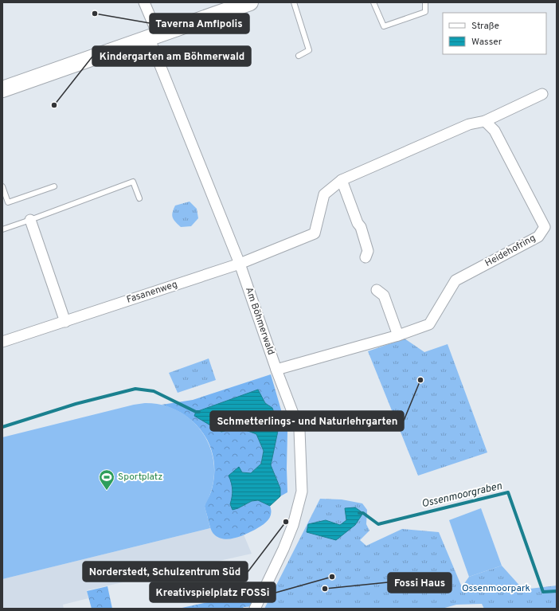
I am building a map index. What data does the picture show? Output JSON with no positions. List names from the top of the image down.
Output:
{
  "streets": {
    "street": ["Heidehofring", "Fasanenweg", "Am Böhmerwald"]
  },
  "crossings": [
    ["Heidehofring", "Am Böhmerwald"],
    ["Fasanenweg", "Am Böhmerwald"]
  ],
  "water": ["Ossenmoorgraben"],
  "parks": ["Ossenmoorpark"],
  "places": {
    "other": [
      "Taverna Amfipolis",
      "Kindergarten am Böhmerwald",
      "Schmetterlings- und Naturlehrgarten",
      "Norderstedt, Schulzentrum Süd",
      "Kreativspielplatz FOSSi",
      "Fossi Haus"
    ],
    "sports": ["Sportplatz"]
  },
  "legend": ["Straße", "Wasser"]
}
